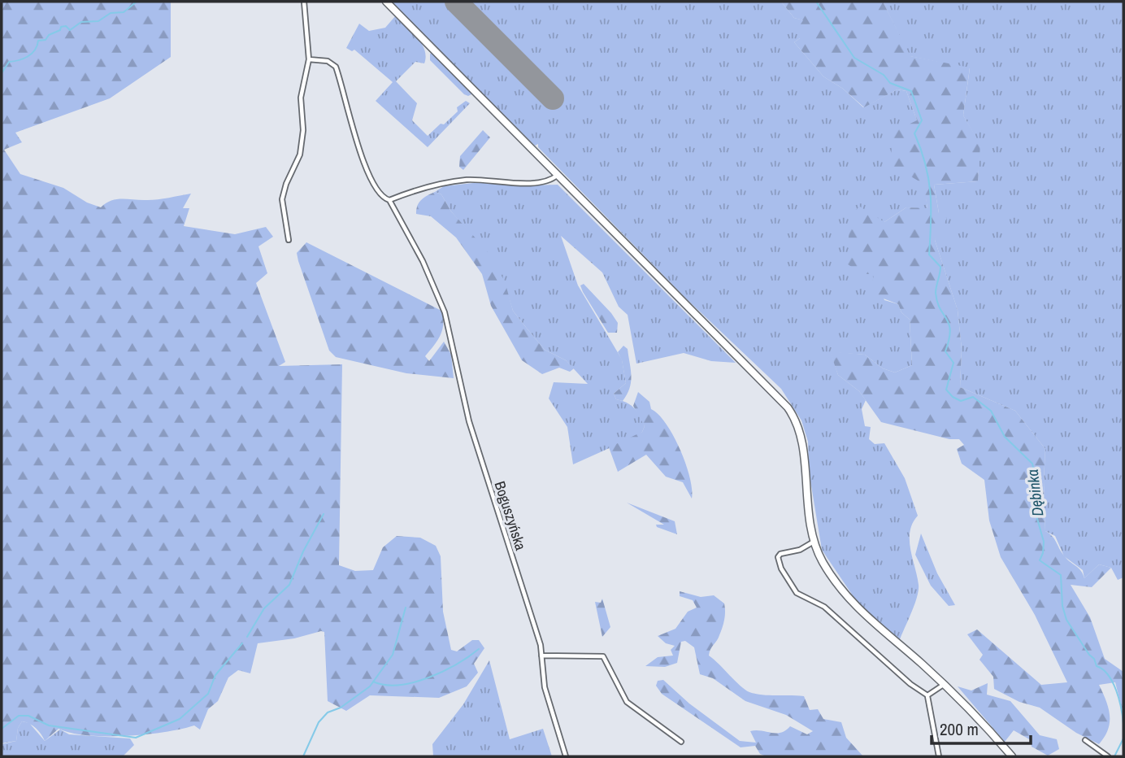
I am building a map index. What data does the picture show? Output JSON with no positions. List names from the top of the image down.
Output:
{
  "streets": {
    "street": ["Boguszyńska"]
  },
  "water": ["Dębinka"],
  "scale_bar": "200 m"
}
